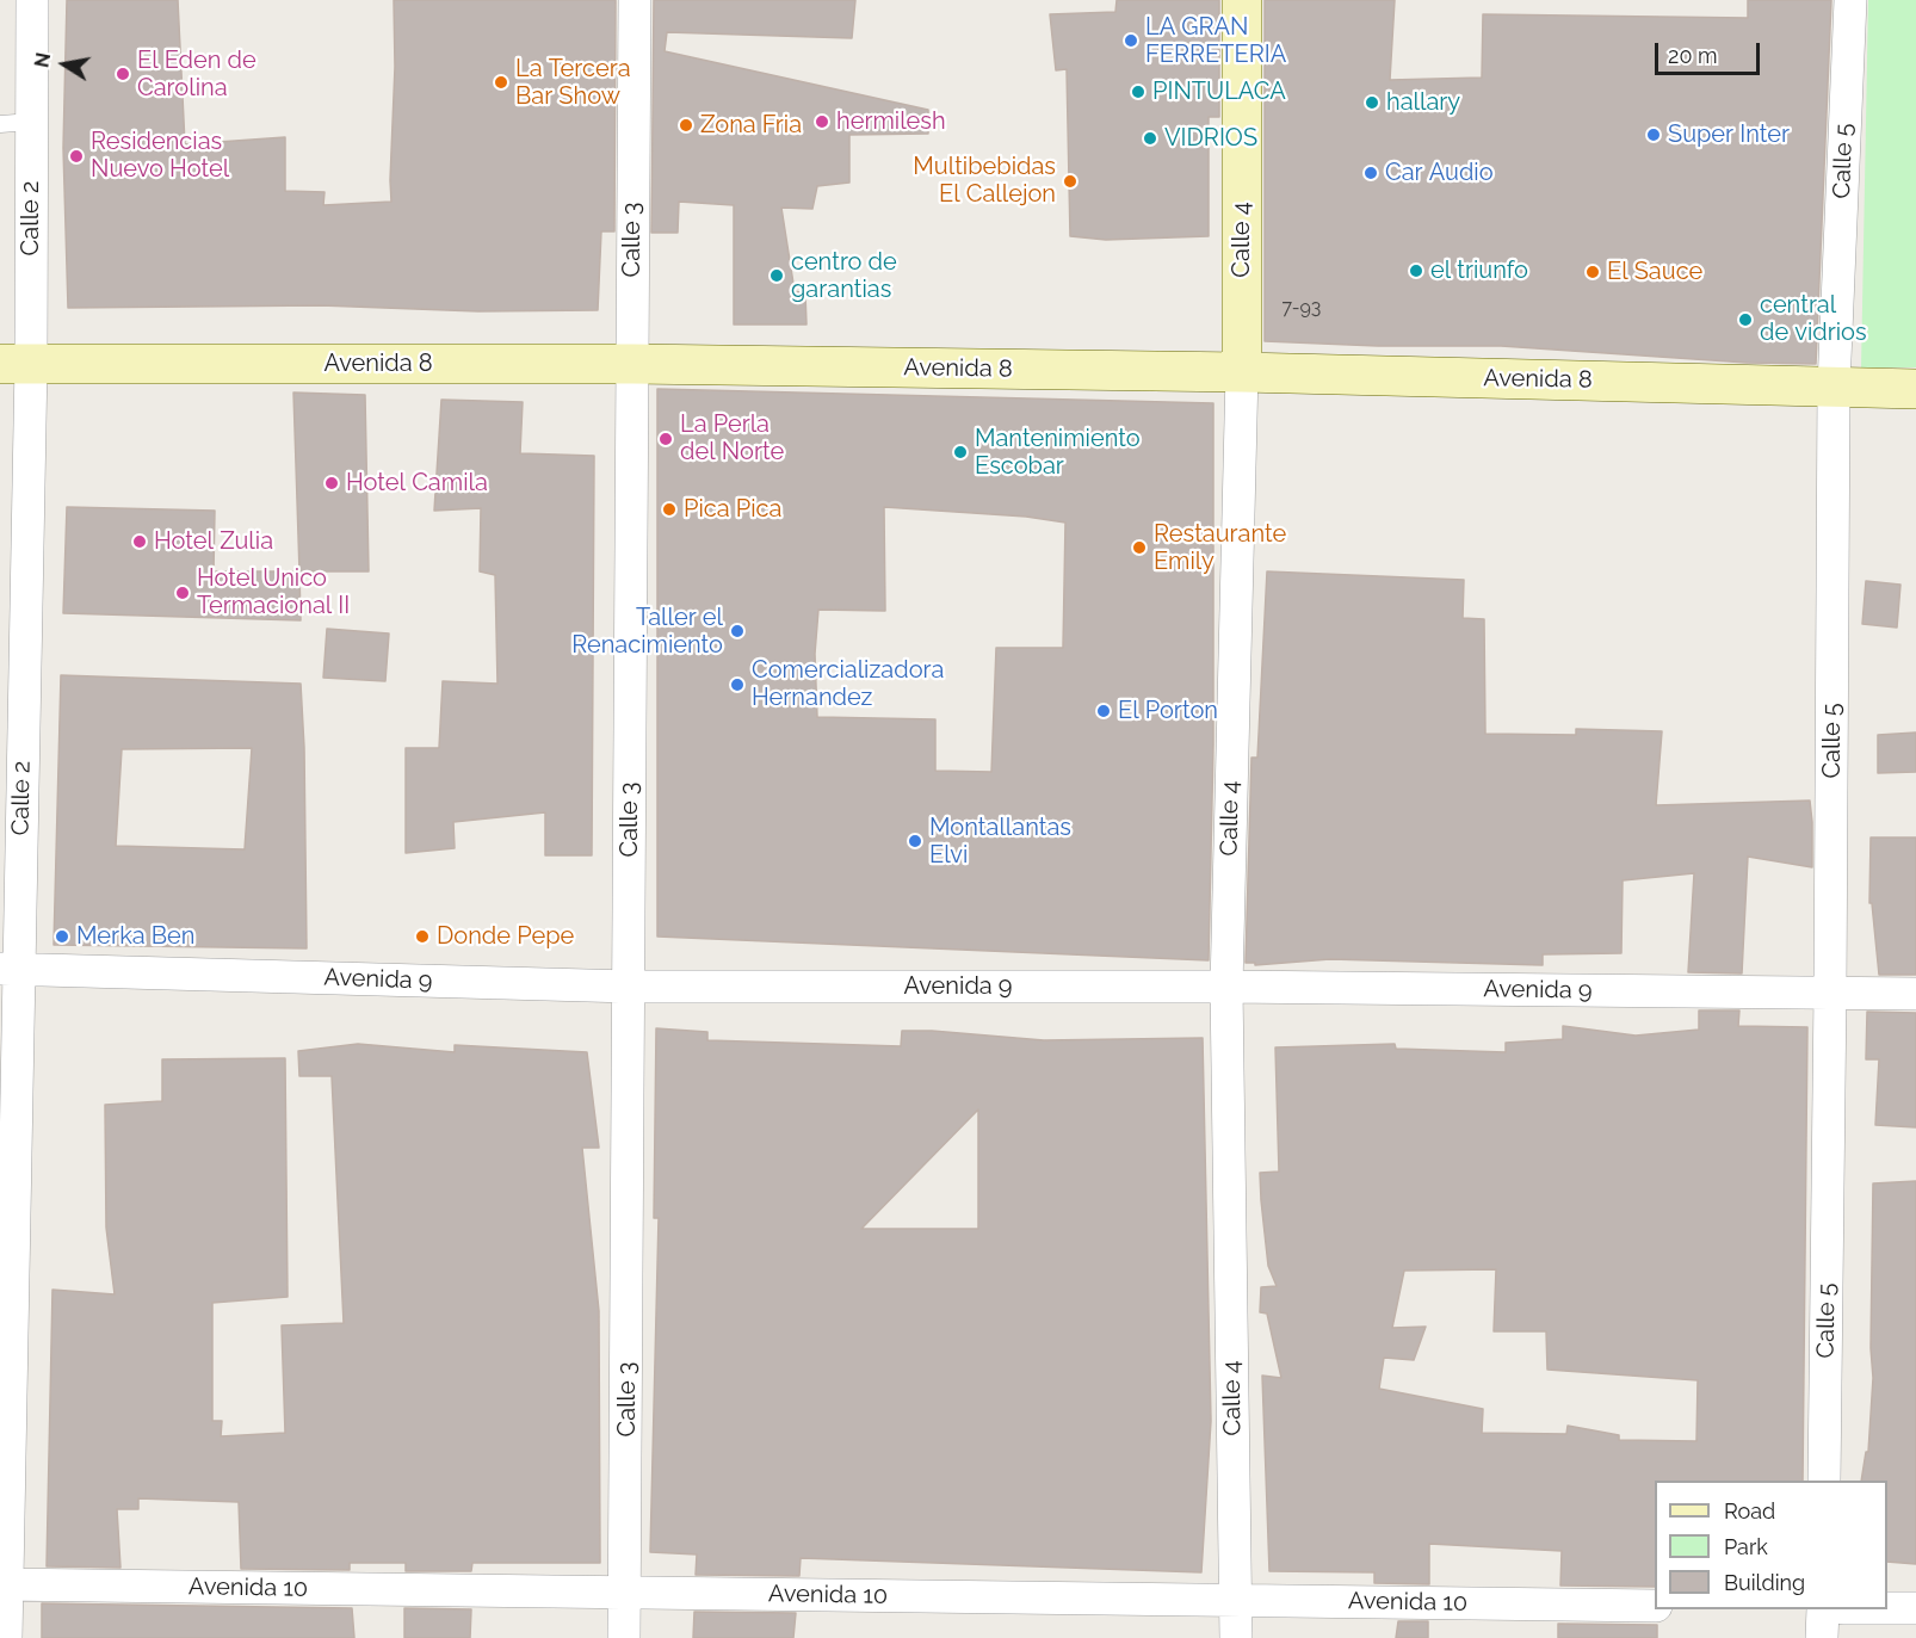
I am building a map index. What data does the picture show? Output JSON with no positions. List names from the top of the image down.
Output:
{
  "streets": {
    "main road": ["Calle 4", "Avenida 8"],
    "street": [
      "Calle 5",
      "Calle 2",
      "Calle 3",
      "Avenida 9",
      "Avenida 10"
    ]
  },
  "crossings": [
    ["Calle 5", "Avenida 8"],
    ["Calle 5", "Avenida 9"],
    ["Calle 2", "Avenida 8"],
    ["Calle 2", "Avenida 9"],
    ["Calle 2", "Avenida 10"],
    ["Calle 3", "Avenida 8"],
    ["Calle 3", "Avenida 9"],
    ["Calle 3", "Avenida 10"],
    ["Calle 4", "Avenida 8"],
    ["Calle 4", "Avenida 9"],
    ["Calle 4", "Avenida 10"]
  ],
  "places": [
    "LA GRAN FERRETERIA",
    "El Eden de Carolina",
    "La Tercera Bar Show",
    "PINTULACA",
    "hallary",
    "hermilesh",
    "Zona Fria",
    "Super Inter",
    "VIDRIOS",
    "Residencias Nuevo Hotel",
    "Car Audio",
    "Multibebidas El Callejon",
    "el triunfo",
    "El Sauce",
    "centro de garantias",
    "central de vidrios",
    "La Perla del Norte",
    "Mantenimiento Escobar",
    "Hotel Camila",
    "Pica Pica",
    "Hotel Zulia",
    "Restaurante Emily",
    "Hotel Unico Termacional II",
    "Taller el Renacimiento",
    "Comercializadora Hernandez",
    "El Porton",
    "Montallantas Elvi",
    "Merka Ben",
    "Donde Pepe"
  ],
  "house_numbers": ["7-93"],
  "legend": ["Road", "Park", "Building"],
  "scale_bar": "20 m",
  "north": "left"
}
